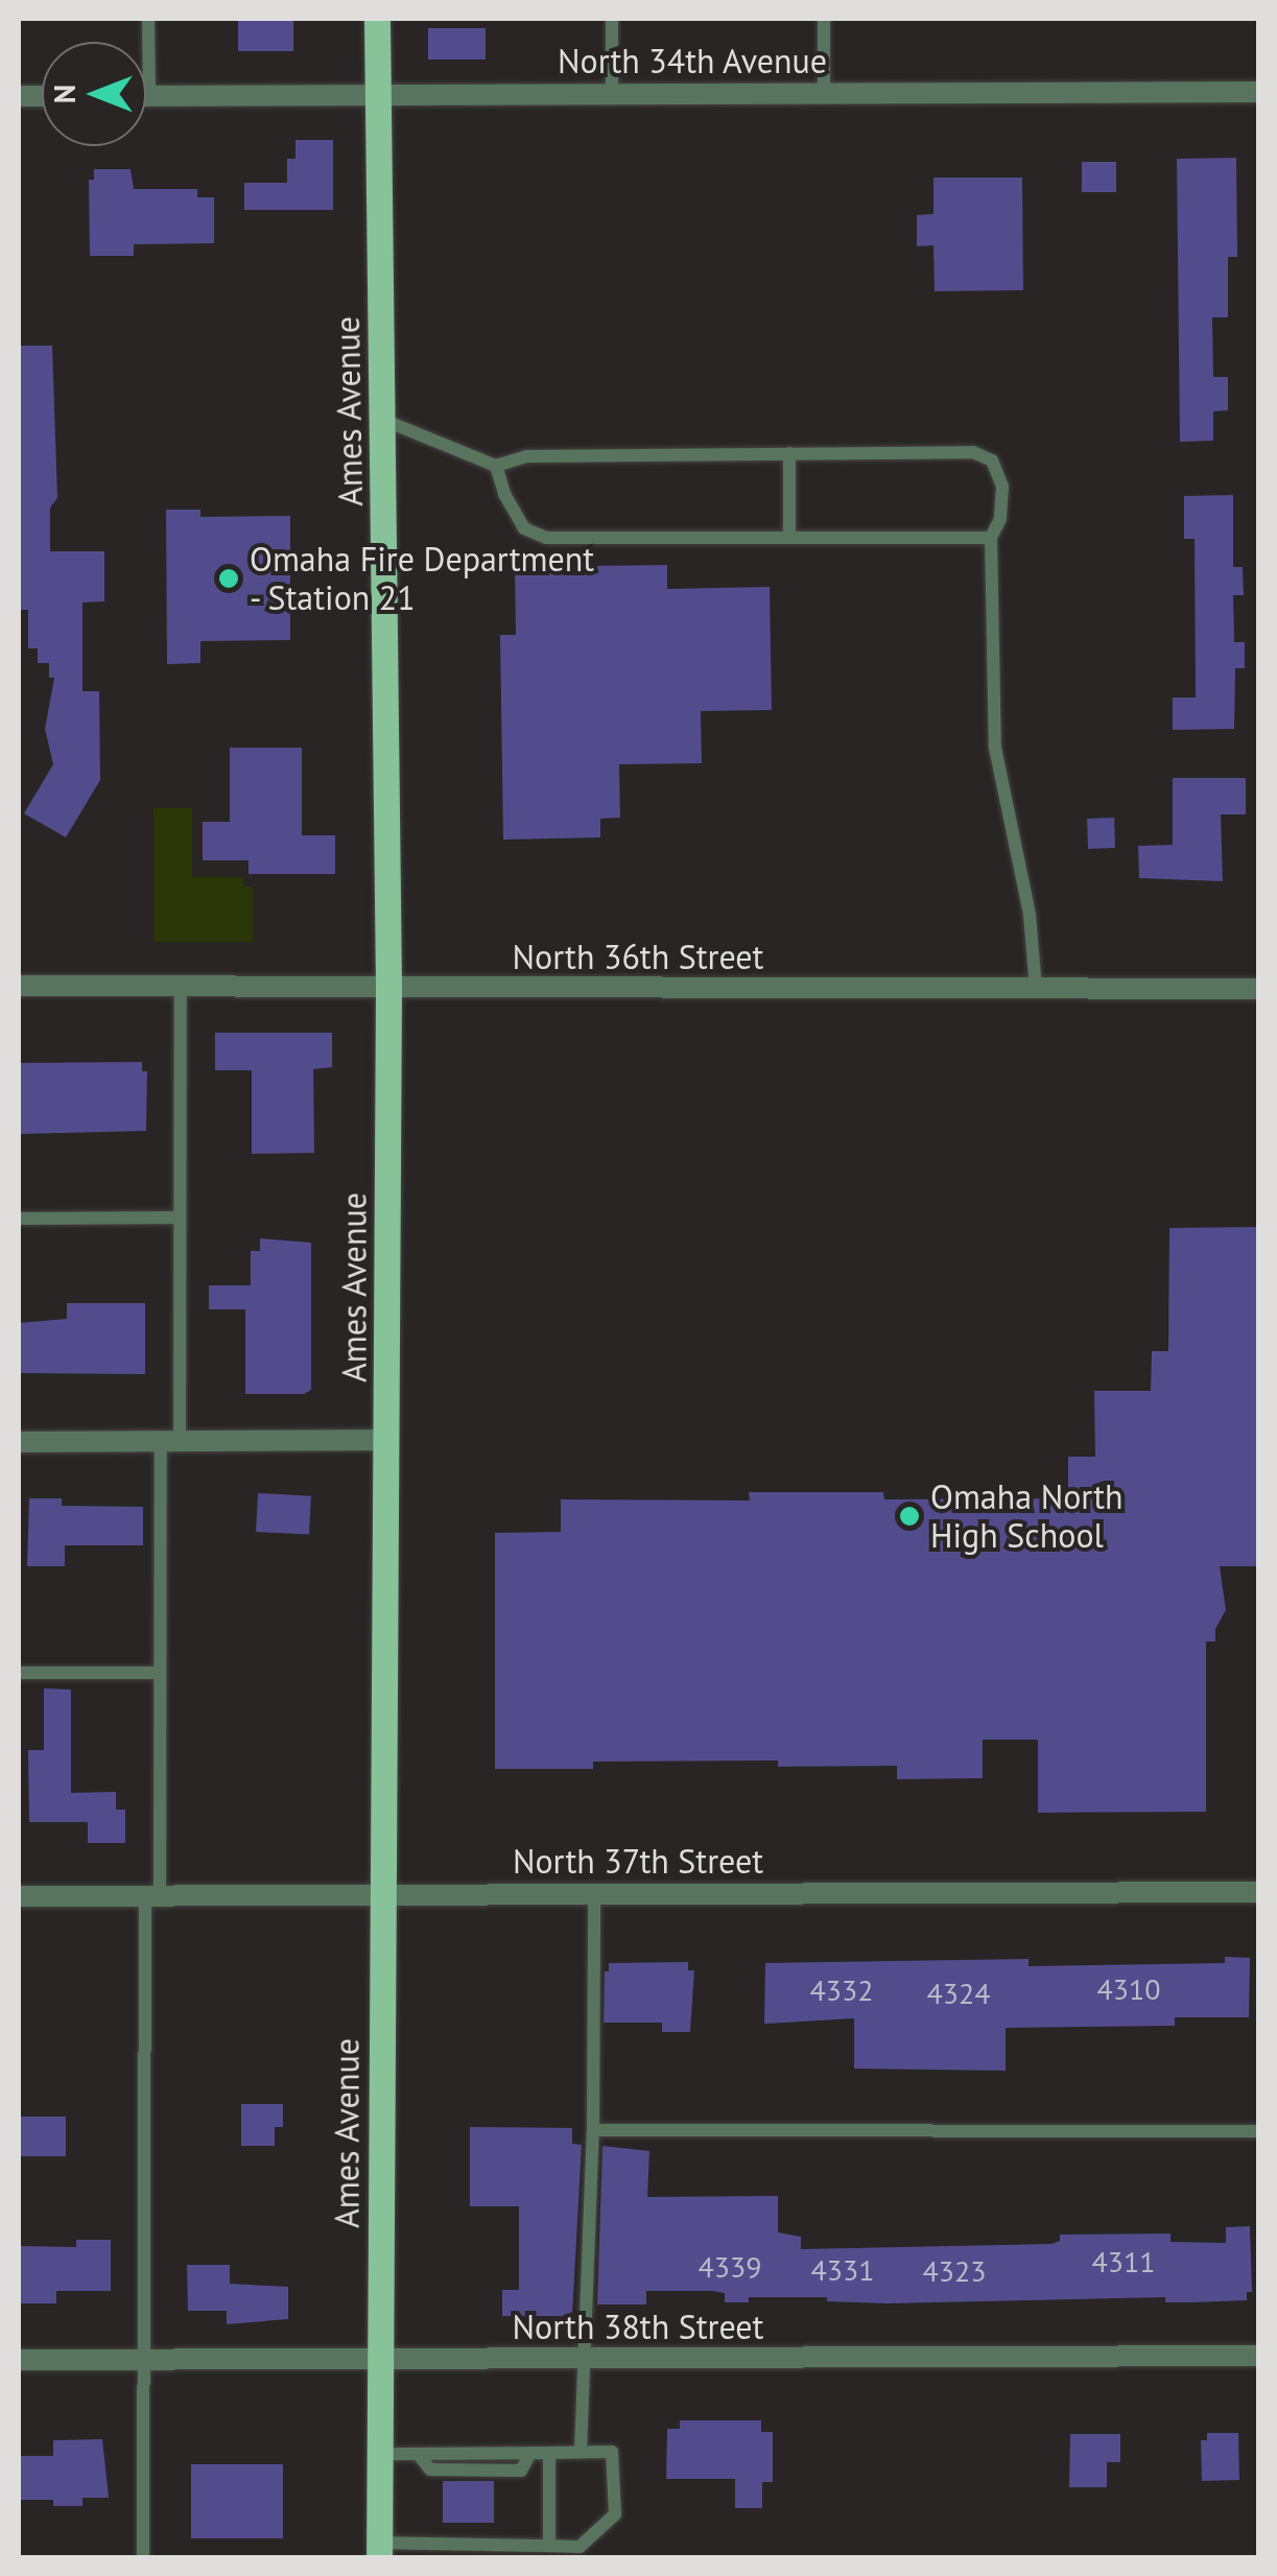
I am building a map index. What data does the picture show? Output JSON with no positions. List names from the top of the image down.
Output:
{
  "streets": {
    "main road": ["Ames Avenue"],
    "street": [
      "North 34th Avenue",
      "North 36th Street",
      "North 37th Street",
      "North 38th Street"
    ]
  },
  "crossings": [
    ["North 34th Avenue", "Ames Avenue"],
    ["Ames Avenue", "North 36th Street"],
    ["Ames Avenue", "North 37th Street"],
    ["Ames Avenue", "North 38th Street"]
  ],
  "places": ["Omaha Fire Department - Station 21", "Omaha North High School"],
  "house_numbers": [
    "4310",
    "4332",
    "4324",
    "4311",
    "4339",
    "4331",
    "4323"
  ],
  "north": "left"
}
